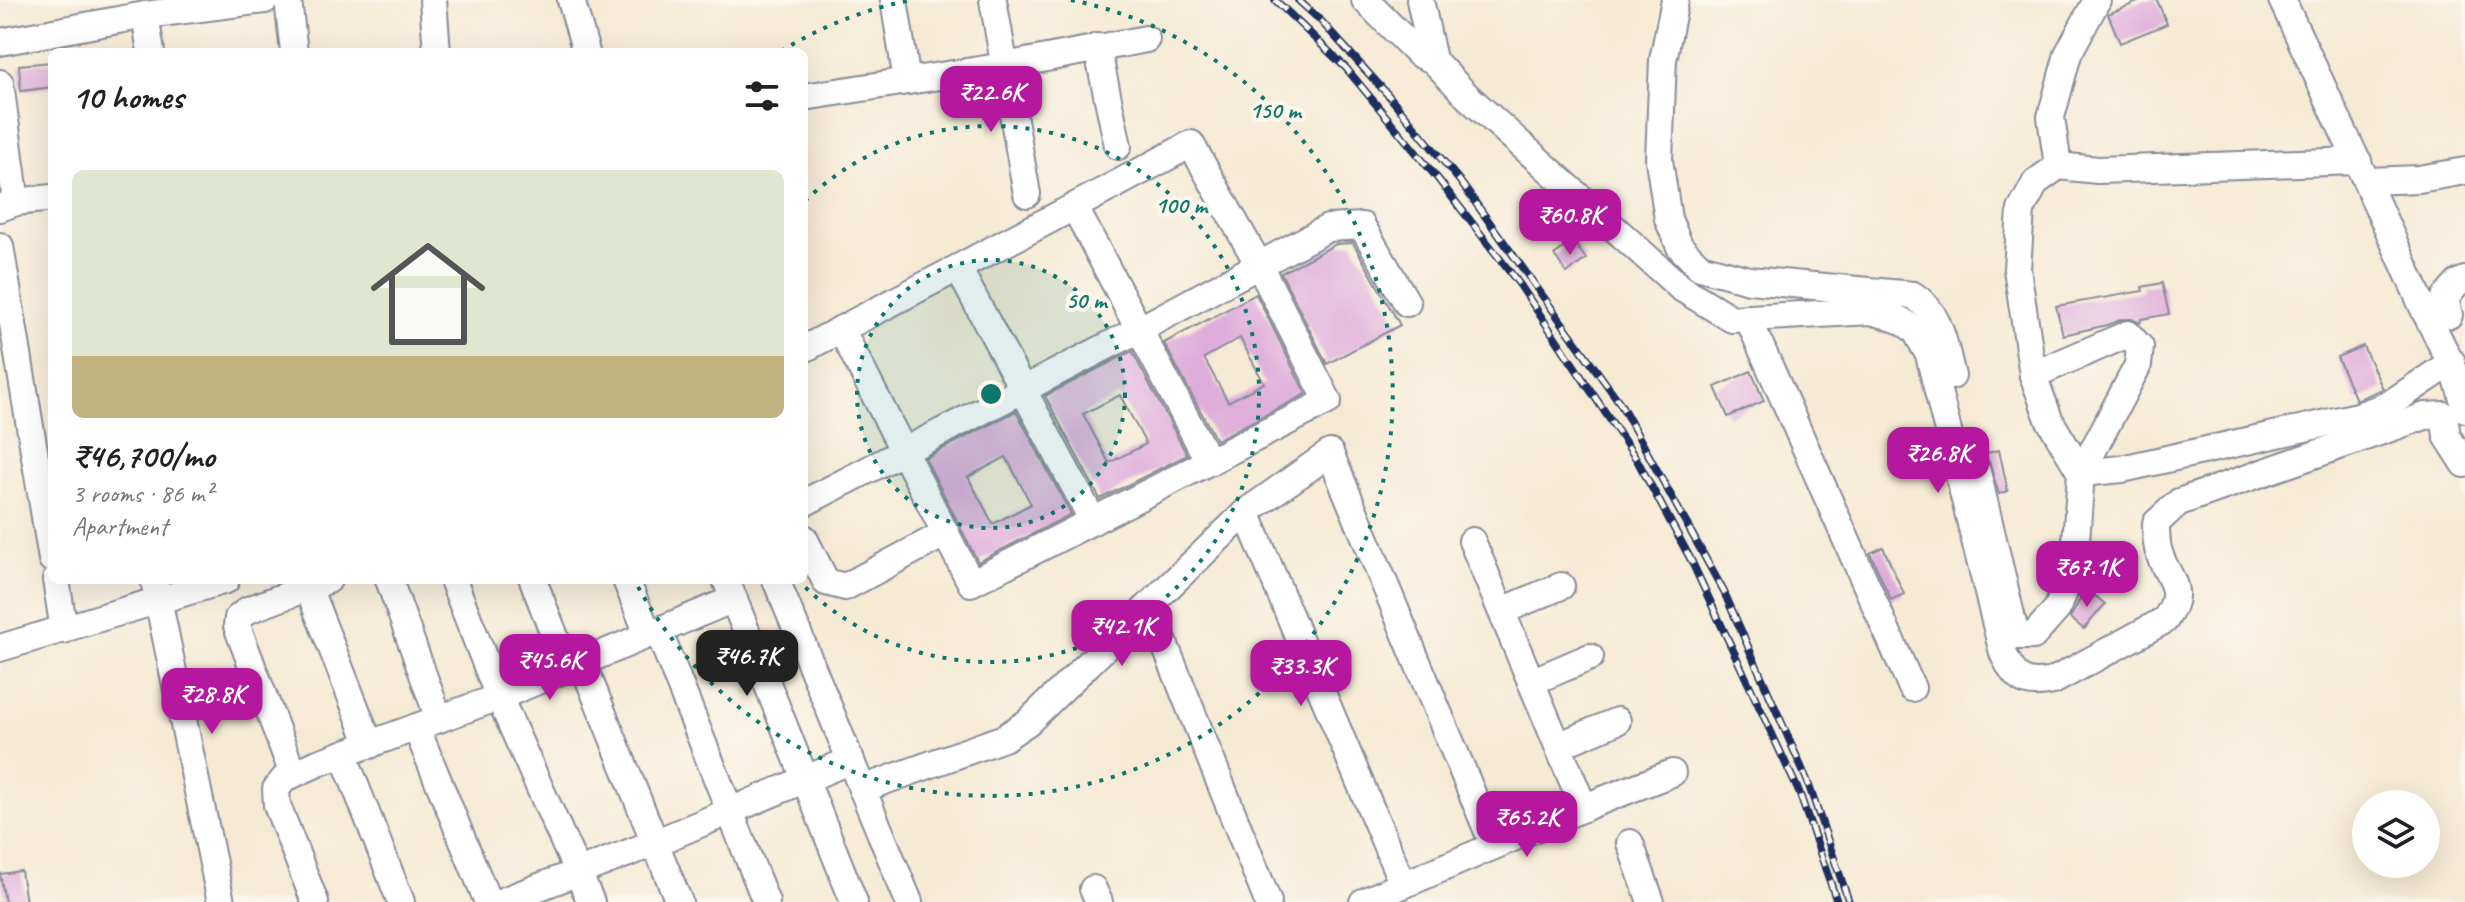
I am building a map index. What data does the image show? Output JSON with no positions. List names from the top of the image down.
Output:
{
  "page": {
    "heading": "10 homes",
    "price": [
      "₹22.6K",
      "₹60.8K",
      "₹26.8K",
      "₹67.1K",
      "₹42.1K",
      "₹46.7K",
      "₹45.6K",
      "₹33.3K",
      "₹28.8K",
      "₹65.2K"
    ],
    "list": [
      {
        "name": "₹46,700/mo",
        "note": "3 rooms · 86 m² · Apartment"
      }
    ]
  },
  "rings": ["150 m", "100 m", "50 m"]
}
